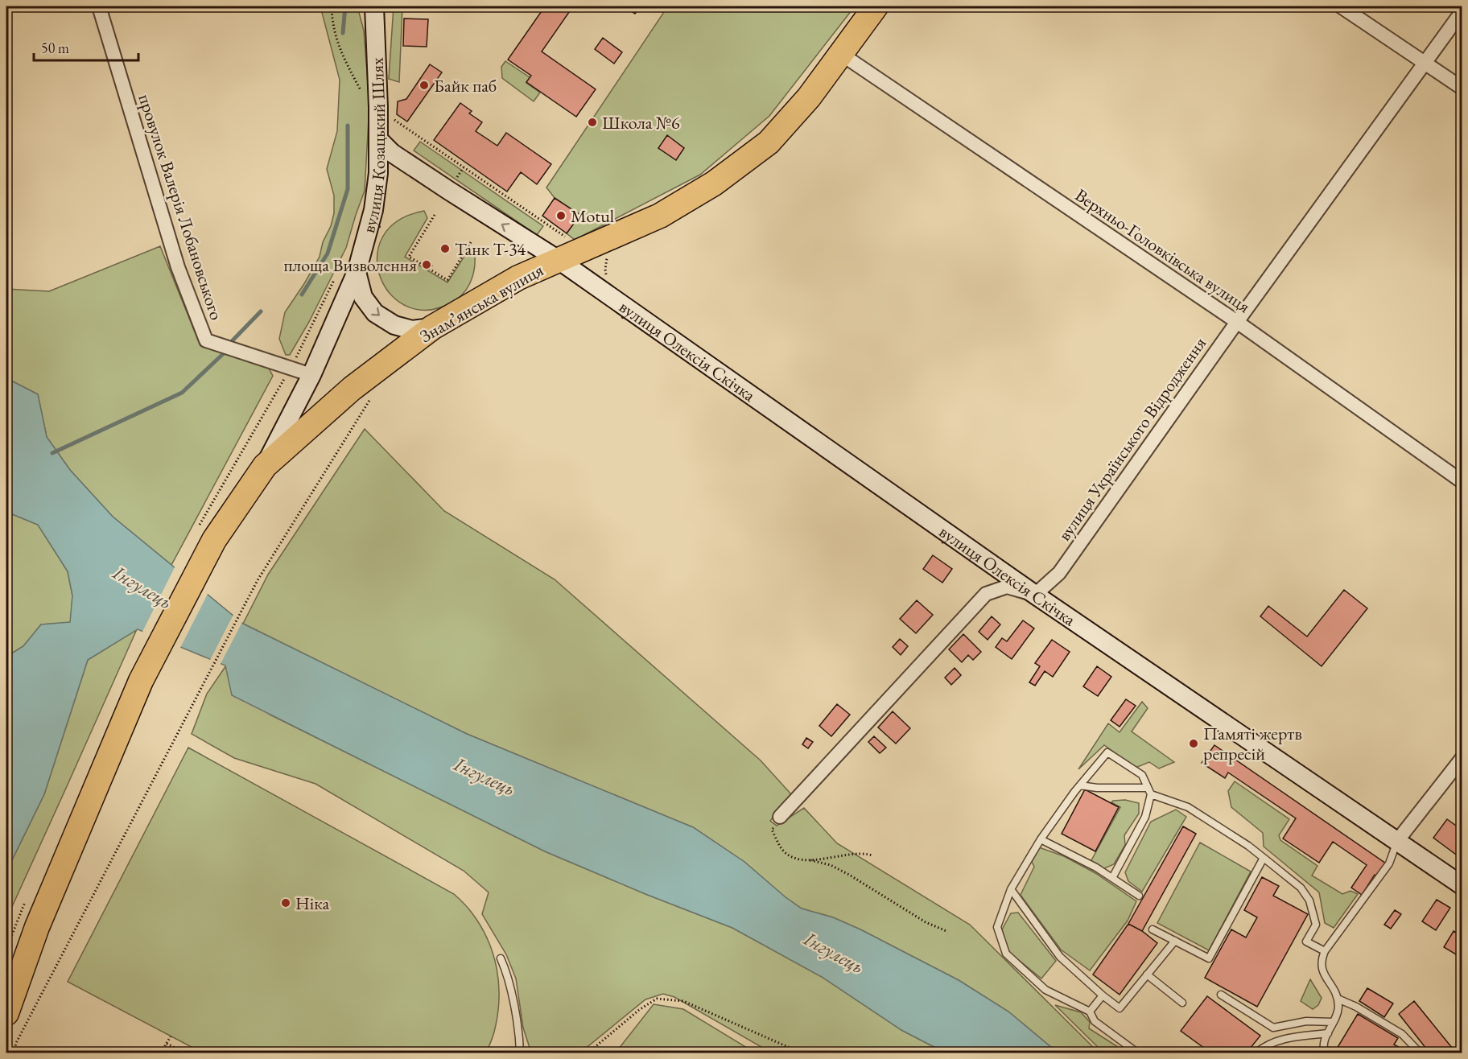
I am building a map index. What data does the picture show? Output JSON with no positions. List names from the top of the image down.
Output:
{
  "streets": {
    "highway": ["Знамʼянська вулиця"],
    "street": [
      "вулиця Козацький Шлях",
      "провулок Валерія Лобановського",
      "Верхньо-Головківська вулиця",
      "вулиця Олексія Скічка",
      "вулиця Українського Відродження"
    ]
  },
  "crossings": [
    ["вулиця Козацький Шлях", "провулок Валерія Лобановського"],
    ["вулиця Козацький Шлях", "Знамʼянська вулиця"],
    ["вулиця Козацький Шлях", "вулиця Олексія Скічка"],
    ["Верхньо-Головківська вулиця", "Знамʼянська вулиця"],
    ["Верхньо-Головківська вулиця", "вулиця Українського Відродження"],
    ["Знамʼянська вулиця", "вулиця Олексія Скічка"],
    ["вулиця Олексія Скічка", "вулиця Українського Відродження"]
  ],
  "water": ["Інгулець"],
  "places": [
    "Байк паб",
    "Школа №6",
    "Motul",
    "Танк Т-34",
    "площа Визволення",
    "Памяті жертв репресій",
    "Ніка"
  ],
  "scale_bar": "50 m"
}
